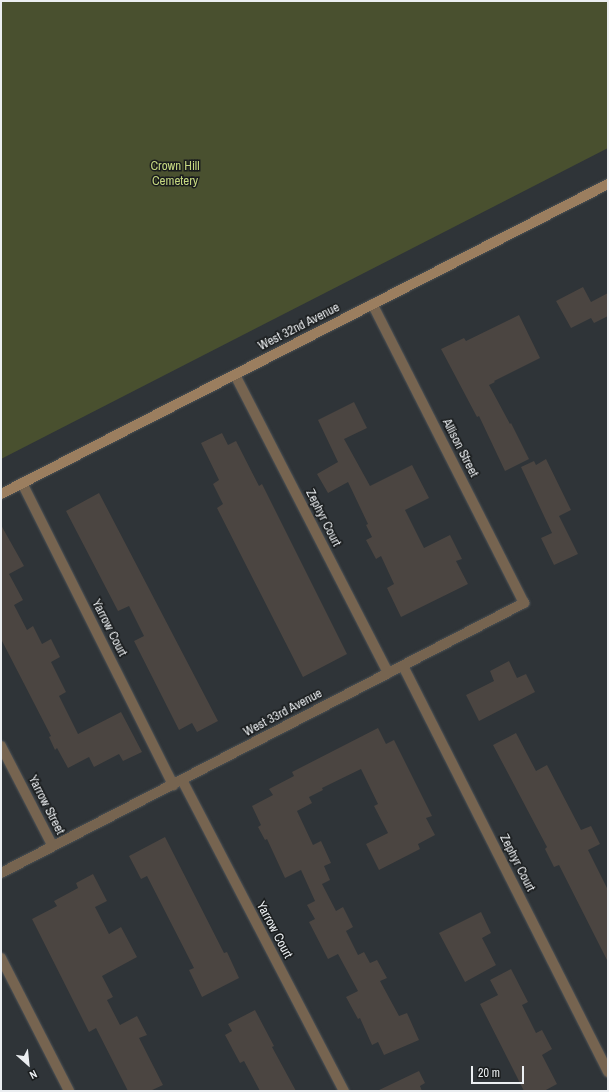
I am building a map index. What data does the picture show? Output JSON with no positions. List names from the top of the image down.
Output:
{
  "streets": {
    "street": [
      "West 32nd Avenue",
      "Allison Street",
      "Zephyr Court",
      "Yarrow Court",
      "West 33rd Avenue",
      "Yarrow Street"
    ]
  },
  "crossings": [
    ["West 32nd Avenue", "Allison Street"],
    ["West 32nd Avenue", "Zephyr Court"],
    ["West 32nd Avenue", "Yarrow Court"],
    ["Allison Street", "West 33rd Avenue"],
    ["Zephyr Court", "West 33rd Avenue"],
    ["Yarrow Court", "West 33rd Avenue"],
    ["West 33rd Avenue", "Yarrow Street"]
  ],
  "parks": ["Crown Hill Cemetery"],
  "scale_bar": "20 m",
  "north": "bottom right"
}
